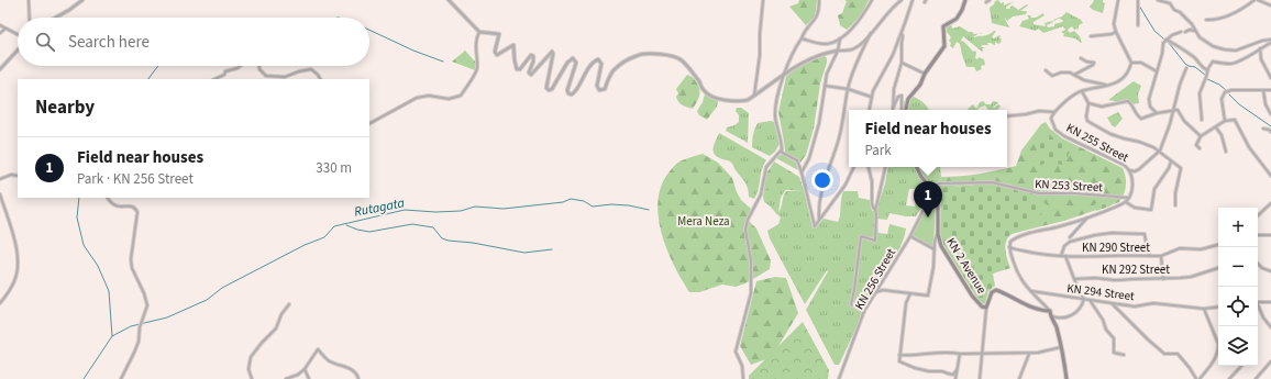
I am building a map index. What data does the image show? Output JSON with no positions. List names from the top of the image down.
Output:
{
  "streets": {
    "main road": ["KN 2 Avenue"],
    "street": [
      "KN 255 Street",
      "KN 253 Street",
      "KN 290 Street",
      "KN 292 Street",
      "KN 256 Street",
      "KN 294 Street"
    ]
  },
  "crossings": [
    ["KN 255 Street", "KN 253 Street"],
    ["KN 253 Street", "KN 2 Avenue"],
    ["KN 253 Street", "KN 256 Street"],
    ["KN 2 Avenue", "KN 256 Street"]
  ],
  "water": ["Rutagata"],
  "parks": ["Mera Neza"],
  "page": {
    "search": "Search here",
    "heading": "Nearby",
    "popup": ["Field near houses", "Park"],
    "list": [
      {
        "mark": "1",
        "name": "Field near houses",
        "note": "Park · KN 256 Street",
        "value": "330 m"
      }
    ],
    "pins": "1",
    "map_buttons": ["+", "−"]
  }
}
